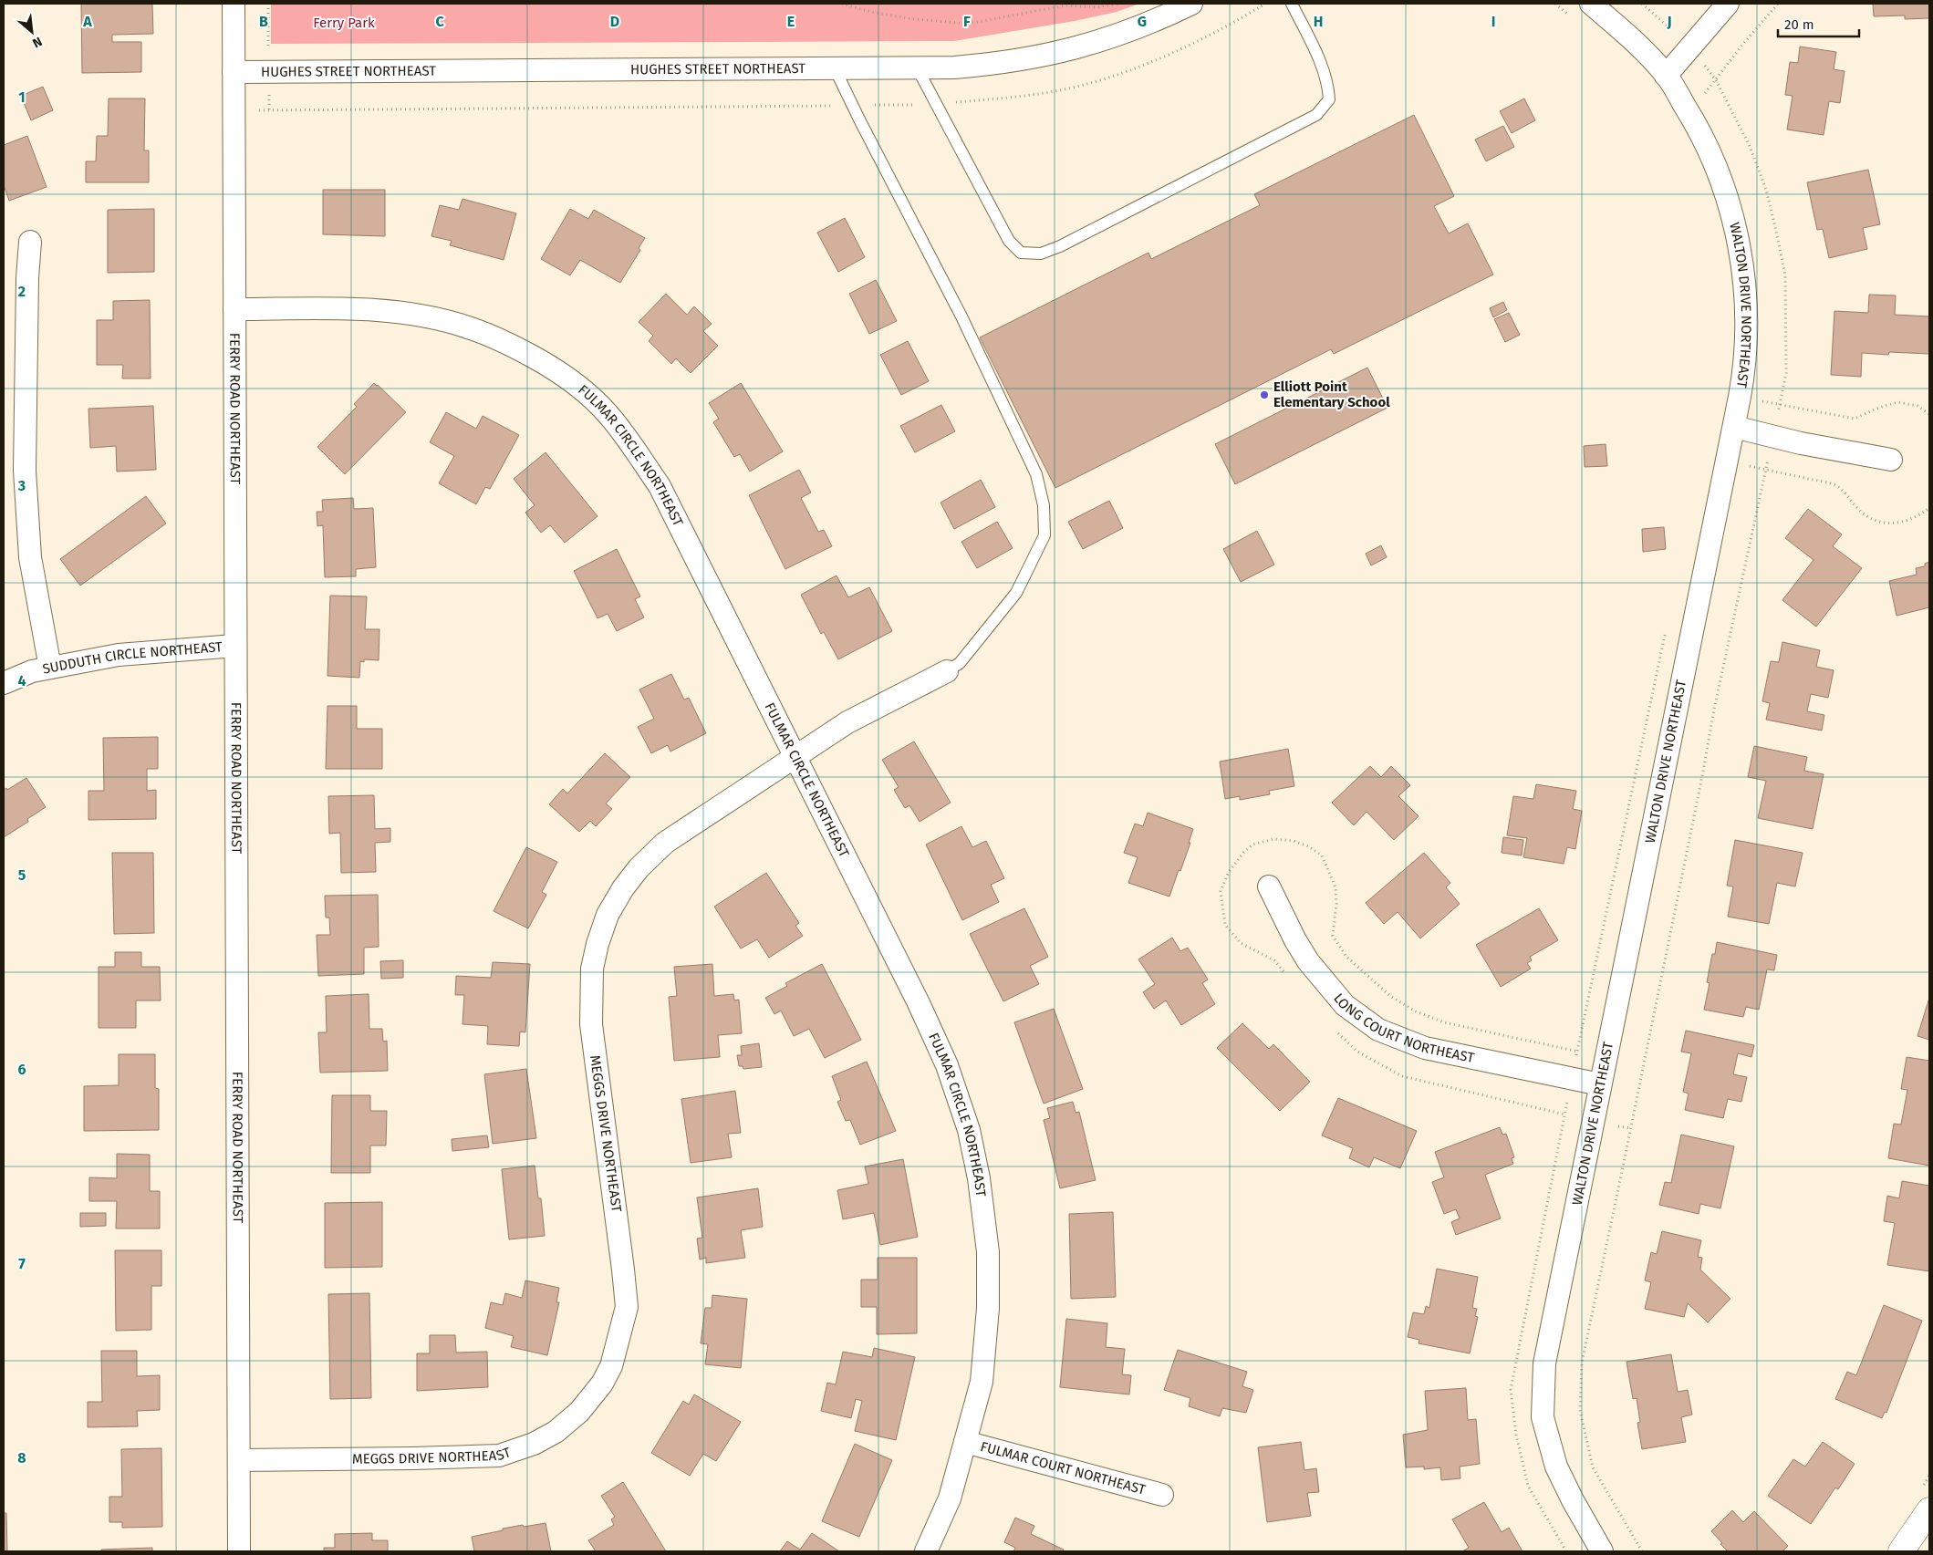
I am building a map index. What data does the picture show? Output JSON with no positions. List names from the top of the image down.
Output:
{
  "streets": {
    "street": [
      "HUGHES STREET NORTHEAST",
      "WALTON DRIVE NORTHEAST",
      "FERRY ROAD NORTHEAST",
      "FULMAR CIRCLE NORTHEAST",
      "SUDDUTH CIRCLE NORTHEAST",
      "LONG COURT NORTHEAST",
      "MEGGS DRIVE NORTHEAST",
      "FULMAR COURT NORTHEAST"
    ]
  },
  "crossings": [
    ["HUGHES STREET NORTHEAST", "FERRY ROAD NORTHEAST"],
    ["WALTON DRIVE NORTHEAST", "LONG COURT NORTHEAST"],
    ["FERRY ROAD NORTHEAST", "FULMAR CIRCLE NORTHEAST"],
    ["FERRY ROAD NORTHEAST", "SUDDUTH CIRCLE NORTHEAST"],
    ["FERRY ROAD NORTHEAST", "MEGGS DRIVE NORTHEAST"],
    ["FULMAR CIRCLE NORTHEAST", "MEGGS DRIVE NORTHEAST"],
    ["FULMAR CIRCLE NORTHEAST", "FULMAR COURT NORTHEAST"]
  ],
  "parks": ["Ferry Park"],
  "places": ["Elliott Point Elementary School"],
  "scale_bar": "20 m",
  "north": "bottom right",
  "grid": {
    "columns": [
      "A",
      "B",
      "C",
      "D",
      "E",
      "F",
      "G",
      "H",
      "I",
      "J"
    ],
    "rows": [
      "1",
      "2",
      "3",
      "4",
      "5",
      "6",
      "7",
      "8"
    ]
  }
}
